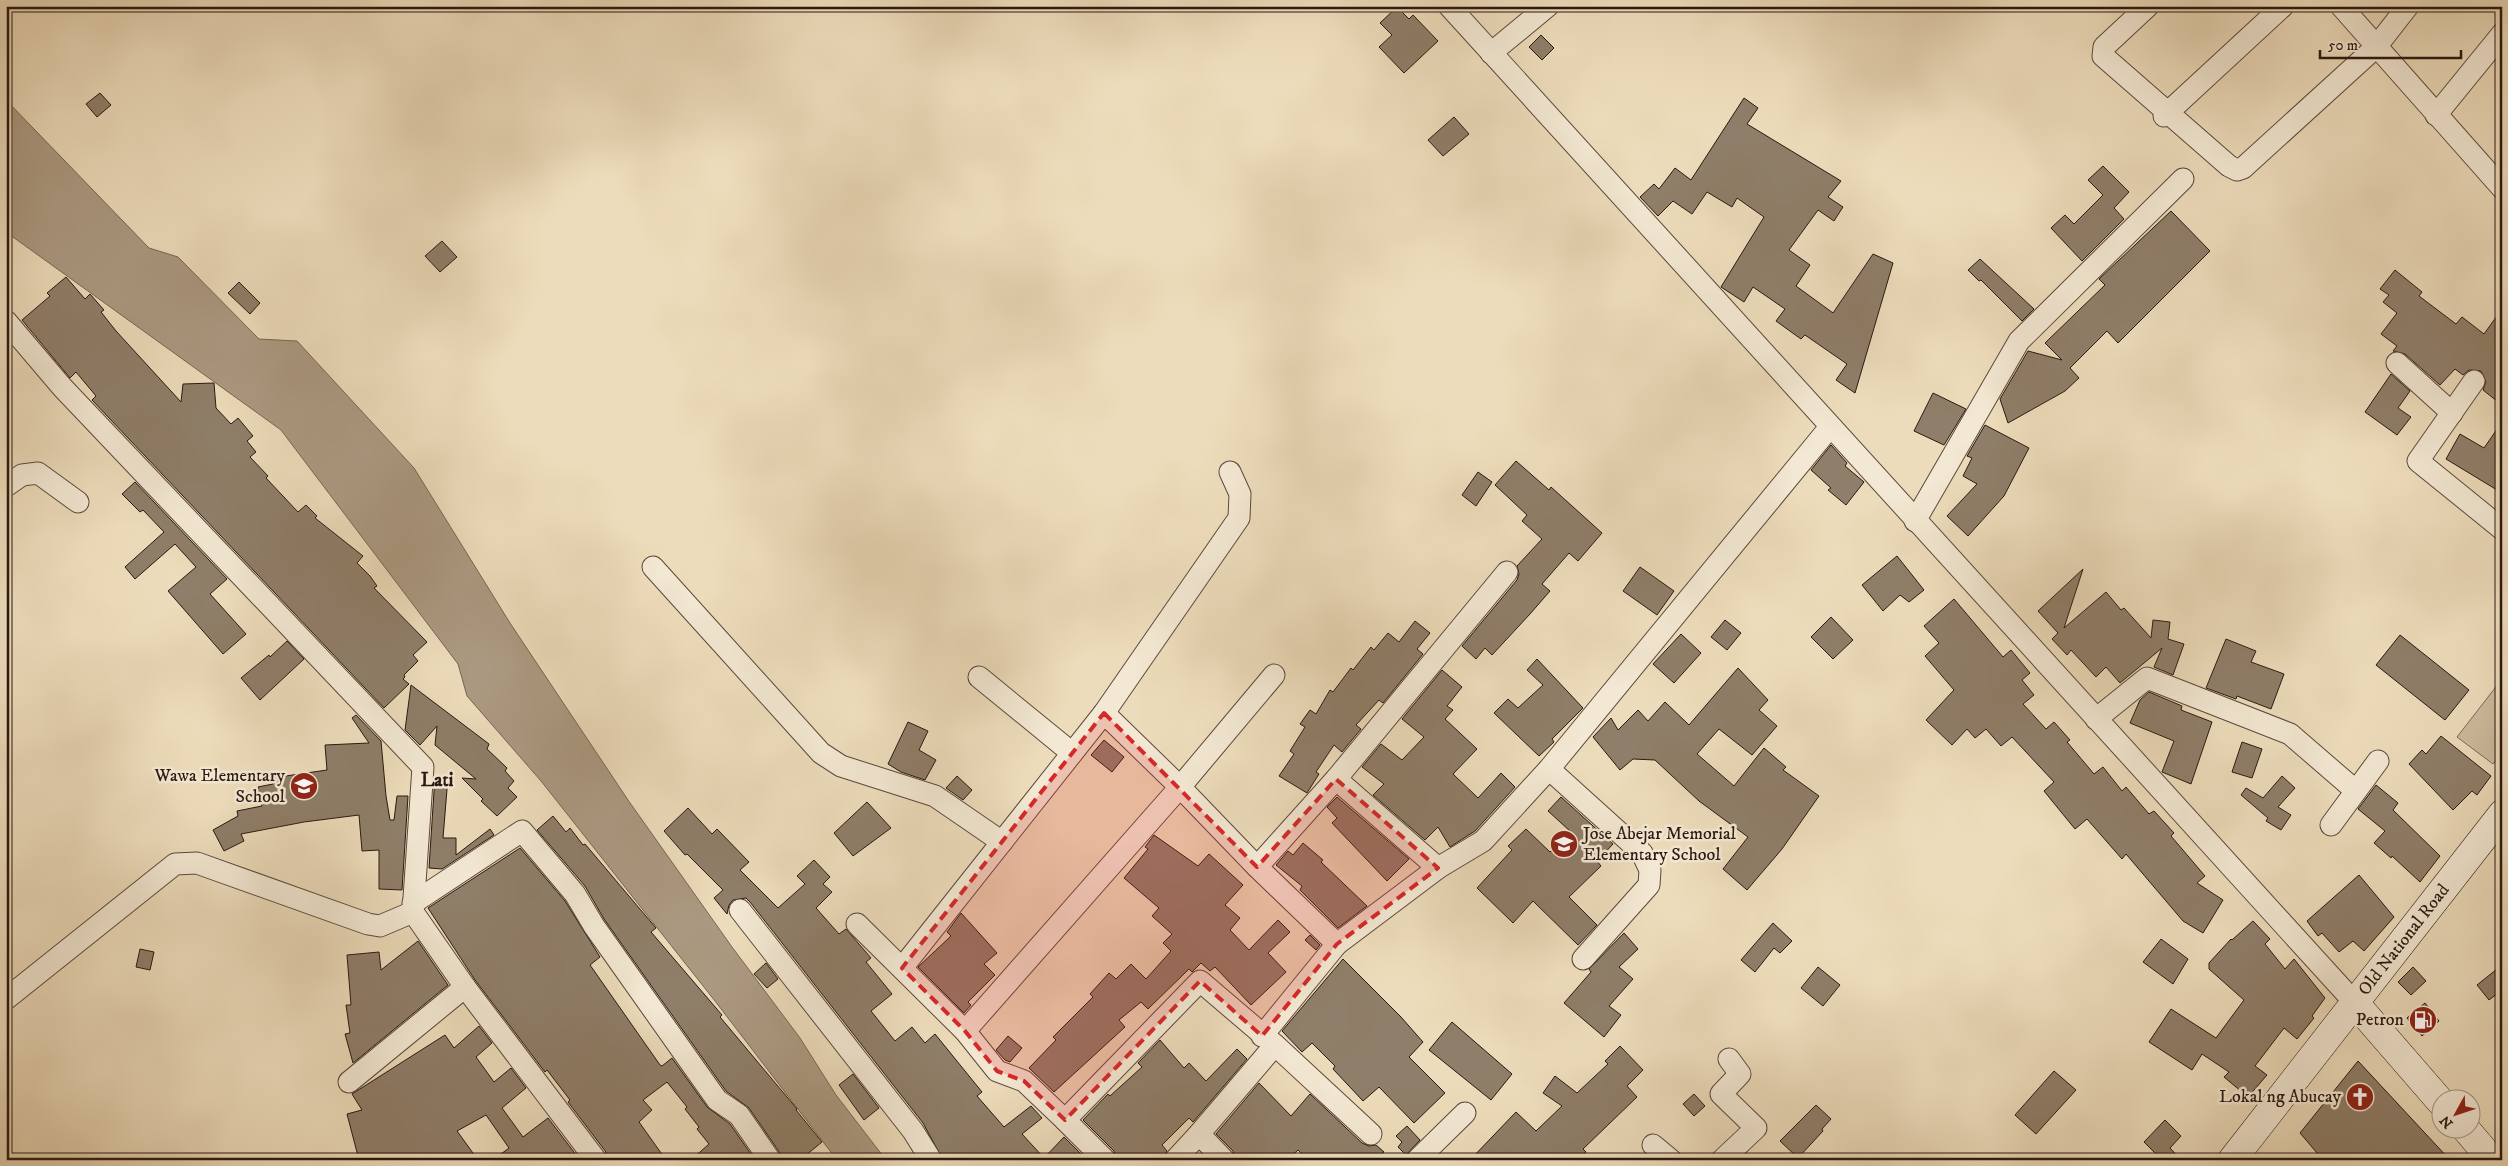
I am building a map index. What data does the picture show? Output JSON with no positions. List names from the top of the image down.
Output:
{
  "streets": {
    "main road": ["Old National Road"]
  },
  "districts": ["Lati"],
  "places": {
    "school or university": ["Wawa Elementary School", "Jose Abejar Memorial Elementary School"],
    "fuel station": ["Petron"],
    "church": ["Lokal ng Abucay"]
  },
  "scale_bar": "50 m",
  "north": "bottom left"
}
